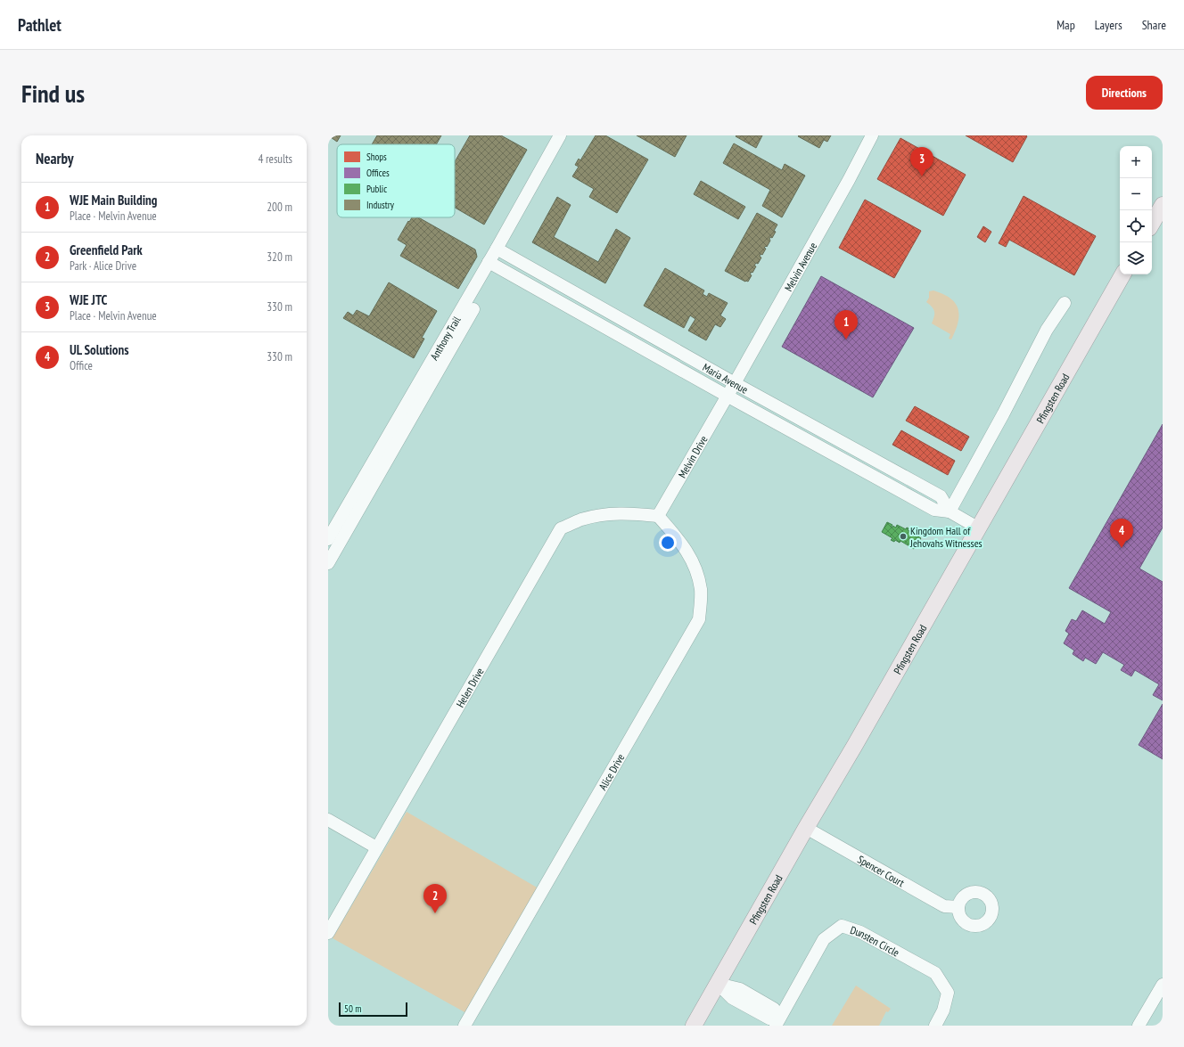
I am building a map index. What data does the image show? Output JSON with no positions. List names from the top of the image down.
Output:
{
  "streets": {
    "main road": ["Pfingsten Road"],
    "street": [
      "Melvin Avenue",
      "Anthony Trail",
      "Maria Avenue",
      "Melvin Drive",
      "Helen Drive",
      "Alice Drive",
      "Spencer Court",
      "Dunsten Circle"
    ]
  },
  "crossings": [
    ["Melvin Avenue", "Maria Avenue"],
    ["Melvin Avenue", "Melvin Drive"],
    ["Anthony Trail", "Maria Avenue"],
    ["Maria Avenue", "Pfingsten Road"],
    ["Maria Avenue", "Melvin Drive"],
    ["Pfingsten Road", "Spencer Court"],
    ["Pfingsten Road", "Dunsten Circle"],
    ["Melvin Drive", "Helen Drive"],
    ["Melvin Drive", "Alice Drive"],
    ["Helen Drive", "Alice Drive"]
  ],
  "places": ["Kingdom Hall of Jehovahs Witnesses"],
  "legend": [
    "Shops",
    "Offices",
    "Public",
    "Industry"
  ],
  "scale_bar": "50 m",
  "page": {
    "header": "Pathlet",
    "nav": ["Map", "Layers", "Share"],
    "buttons": "Directions",
    "title": "Find us",
    "heading": ["Nearby", "4 results"],
    "map_buttons": ["+", "−"],
    "pins": [
      "3",
      "1",
      "4",
      "2"
    ],
    "list": [
      {
        "mark": "1",
        "name": "WJE Main Building",
        "note": "Place · Melvin Avenue",
        "value": "200 m"
      },
      {
        "mark": "2",
        "name": "Greenfield Park",
        "note": "Park · Alice Drive",
        "value": "320 m"
      },
      {
        "mark": "3",
        "name": "WJE JTC",
        "note": "Place · Melvin Avenue",
        "value": "330 m"
      },
      {
        "mark": "4",
        "name": "UL Solutions",
        "note": "Office",
        "value": "330 m"
      }
    ],
    "scale": "50 m"
  }
}
